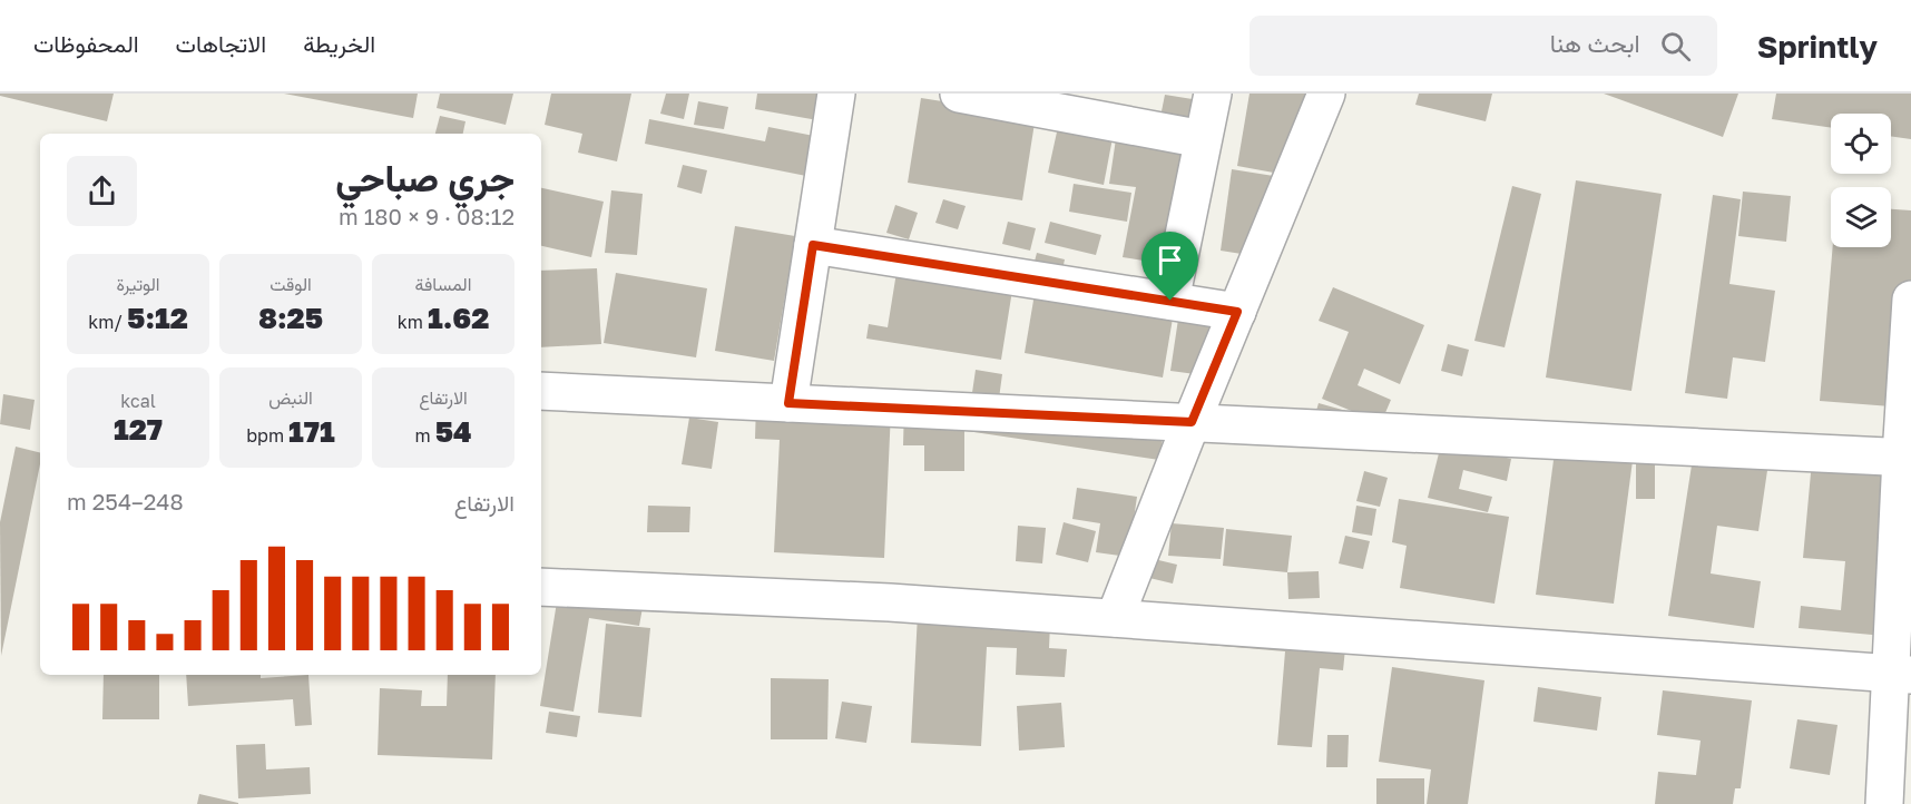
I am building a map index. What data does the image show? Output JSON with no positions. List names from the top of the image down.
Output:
{
  "page": {
    "header": "Sprintly",
    "search": "ابحث هنا",
    "nav": ["الخريطة", "الاتجاهات", "المحفوظات"],
    "heading": ["جري صباحي", "08:12 · 9 × 180 m"],
    "stats": [
      ["المسافة", "1.62 km"],
      ["الوقت", "8:25"],
      ["الوتيرة", "5:12 /km"],
      ["الارتفاع", "54 m"],
      ["النبض", "171 bpm"],
      ["kcal", "127"]
    ],
    "chart": ["الارتفاع", "248–254 m"]
  }
}
